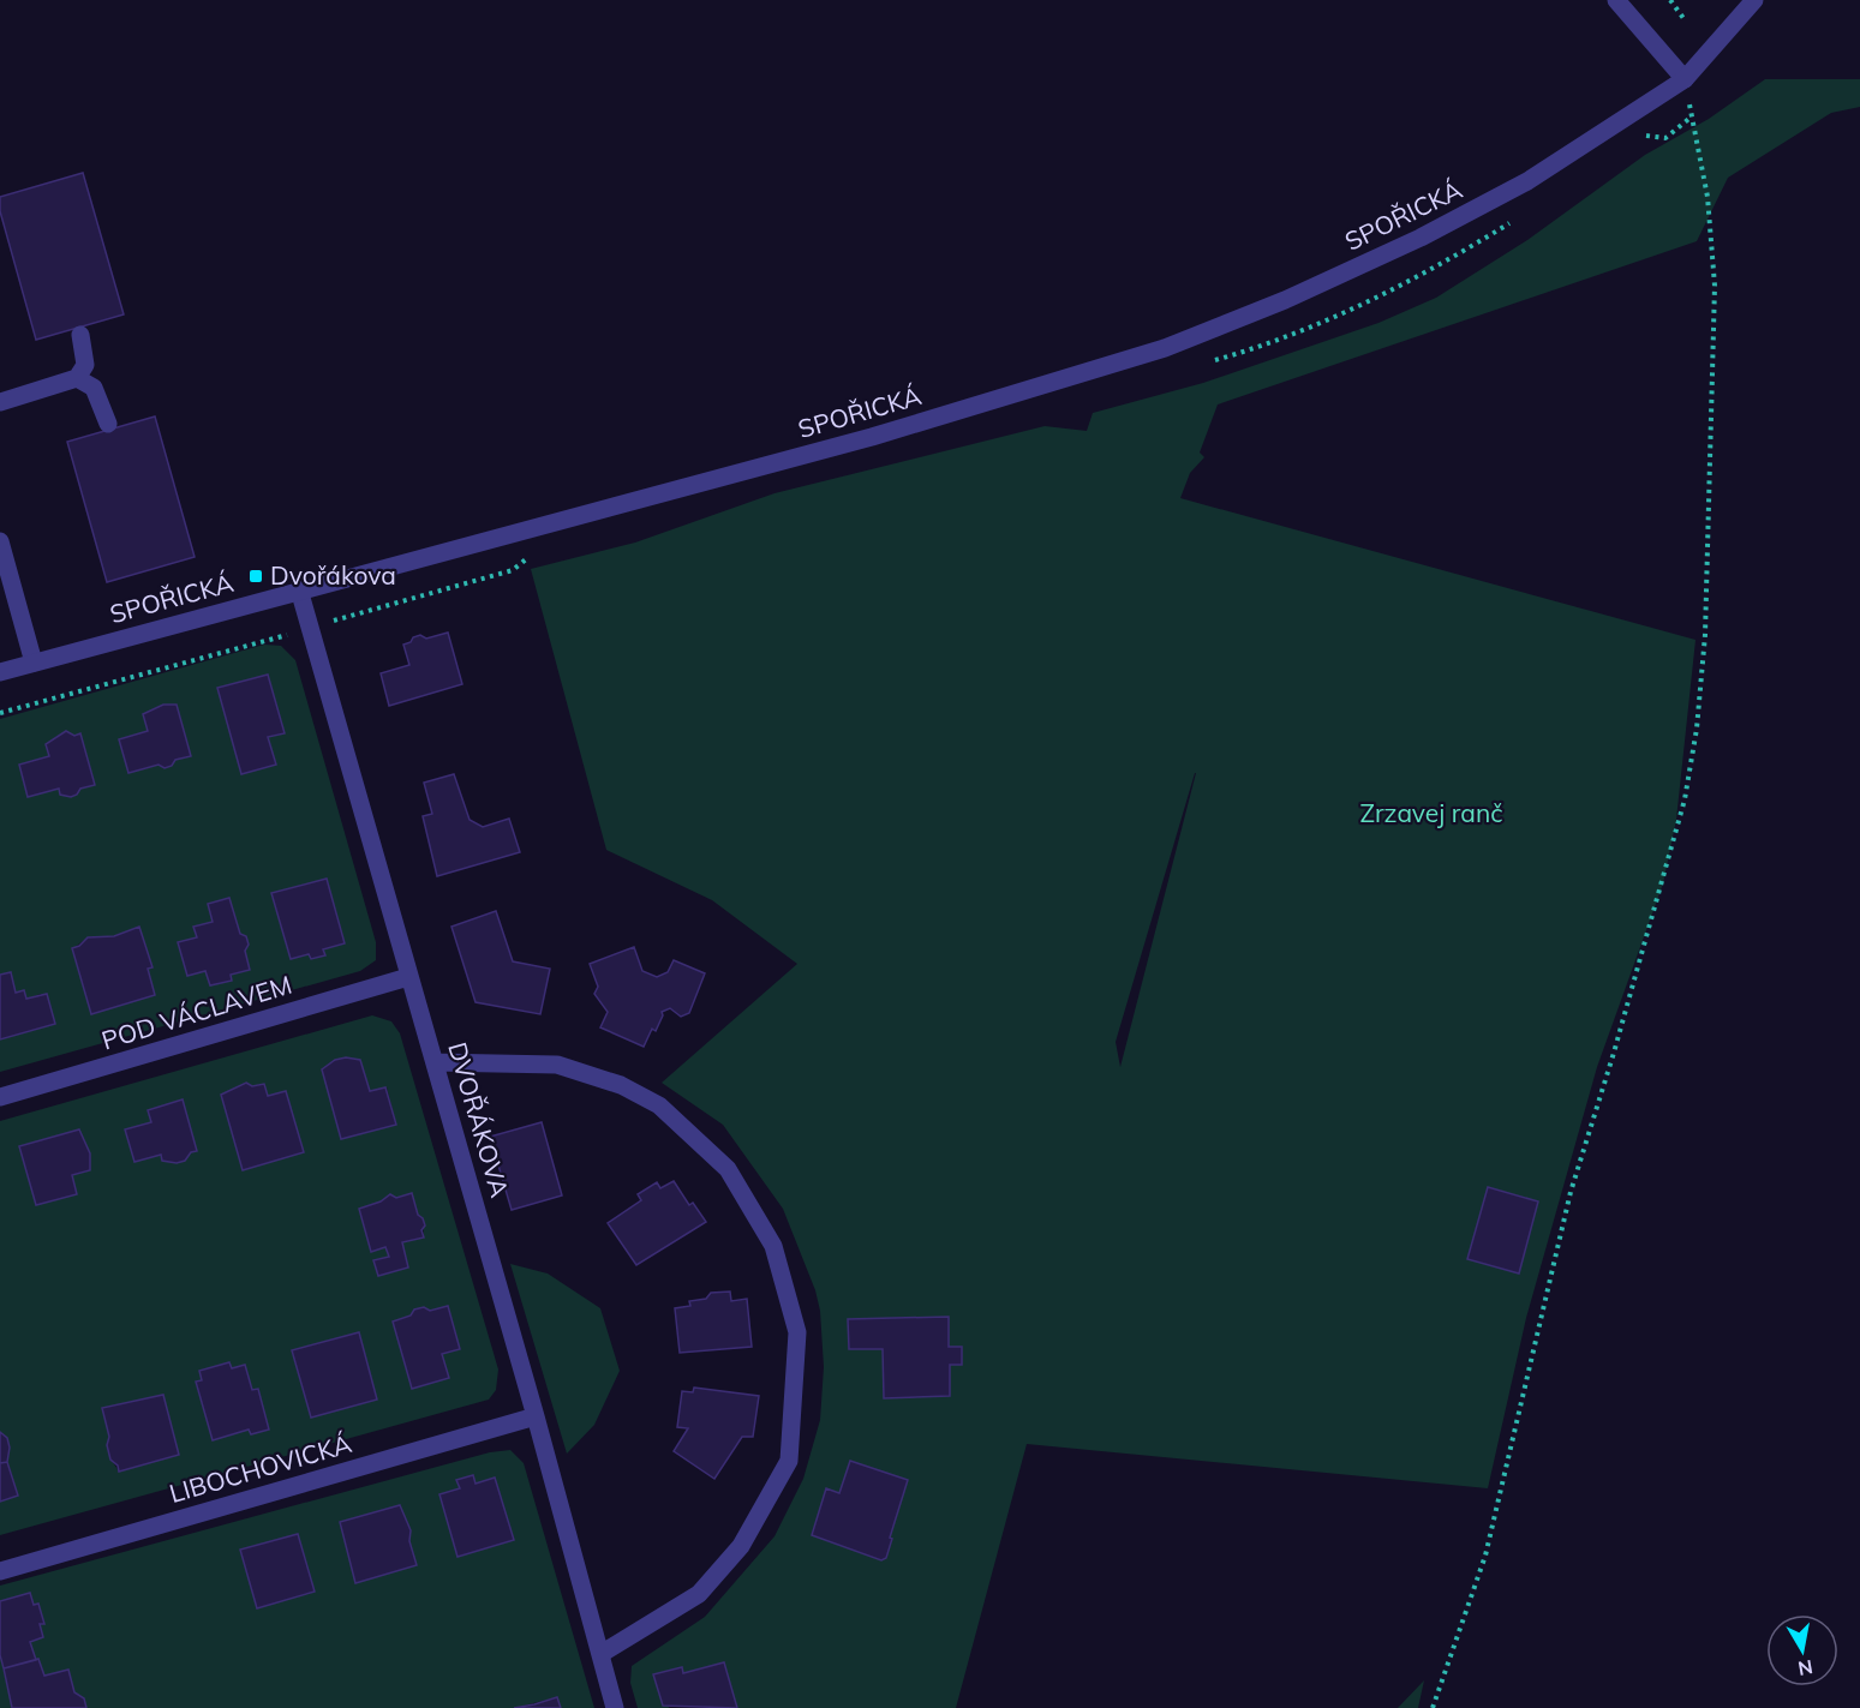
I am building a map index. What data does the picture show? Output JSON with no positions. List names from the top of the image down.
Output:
{
  "streets": {
    "street": [
      "SPOŘICKÁ",
      "POD VÁCLAVEM",
      "DVOŘÁKOVA",
      "LIBOCHOVICKÁ"
    ]
  },
  "crossings": [
    ["SPOŘICKÁ", "DVOŘÁKOVA"],
    ["POD VÁCLAVEM", "DVOŘÁKOVA"],
    ["DVOŘÁKOVA", "LIBOCHOVICKÁ"]
  ],
  "parks": ["Zrzavej ranč"],
  "places": {
    "transit": ["Dvořákova"]
  },
  "north": "bottom"
}
